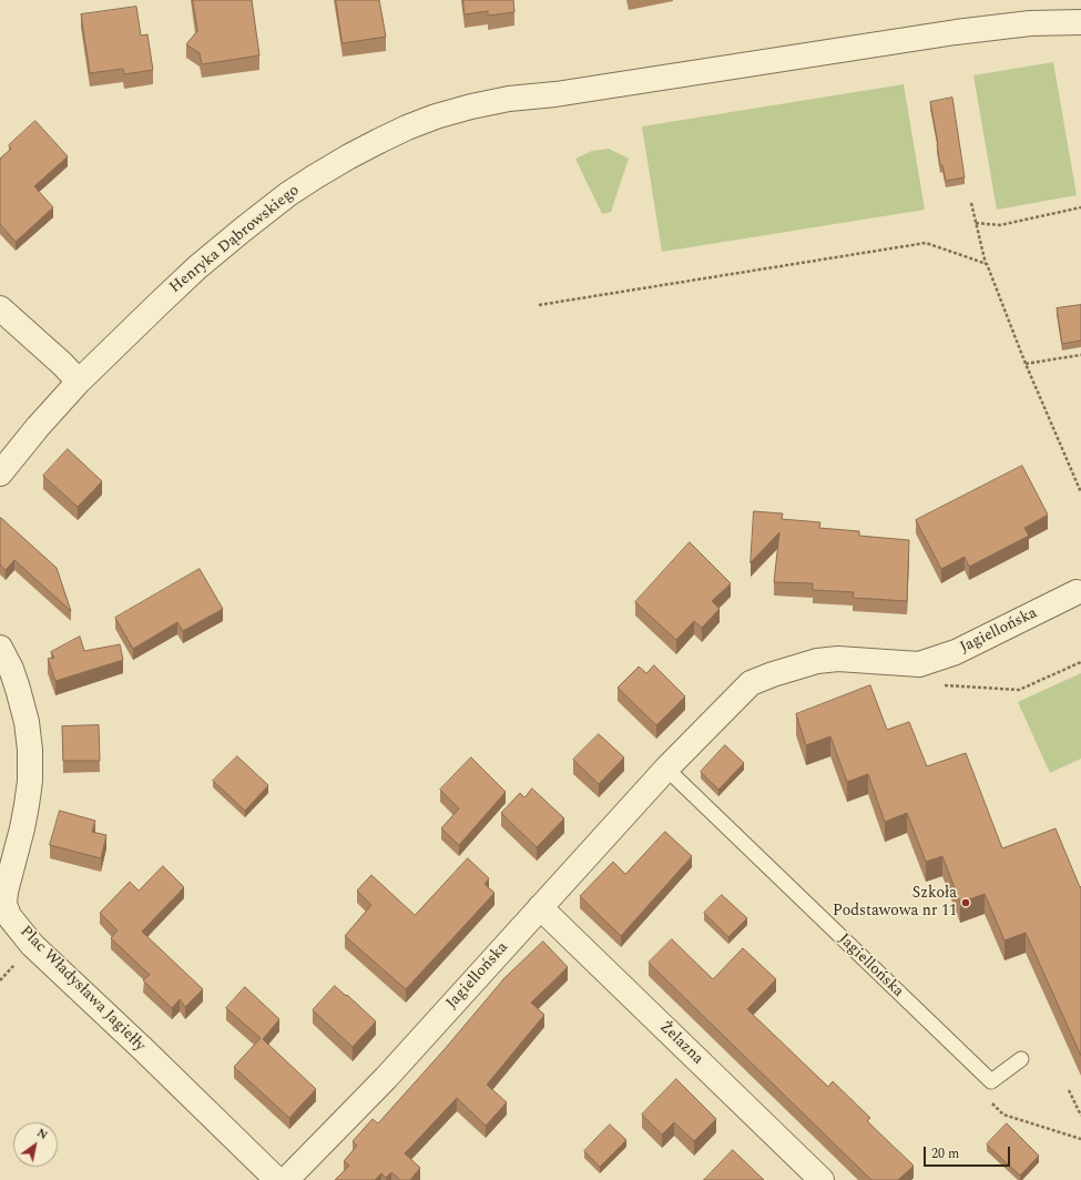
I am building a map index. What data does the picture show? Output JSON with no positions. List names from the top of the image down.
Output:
{
  "streets": {
    "street": [
      "Henryka Dąbrowskiego",
      "Jagiellońska",
      "Plac Władysława Jagiełły",
      "Żelazna"
    ]
  },
  "crossings": [
    ["Jagiellońska", "Żelazna"]
  ],
  "places": ["Szkoła Podstawowa nr 11"],
  "scale_bar": "20 m",
  "north": "top right"
}
